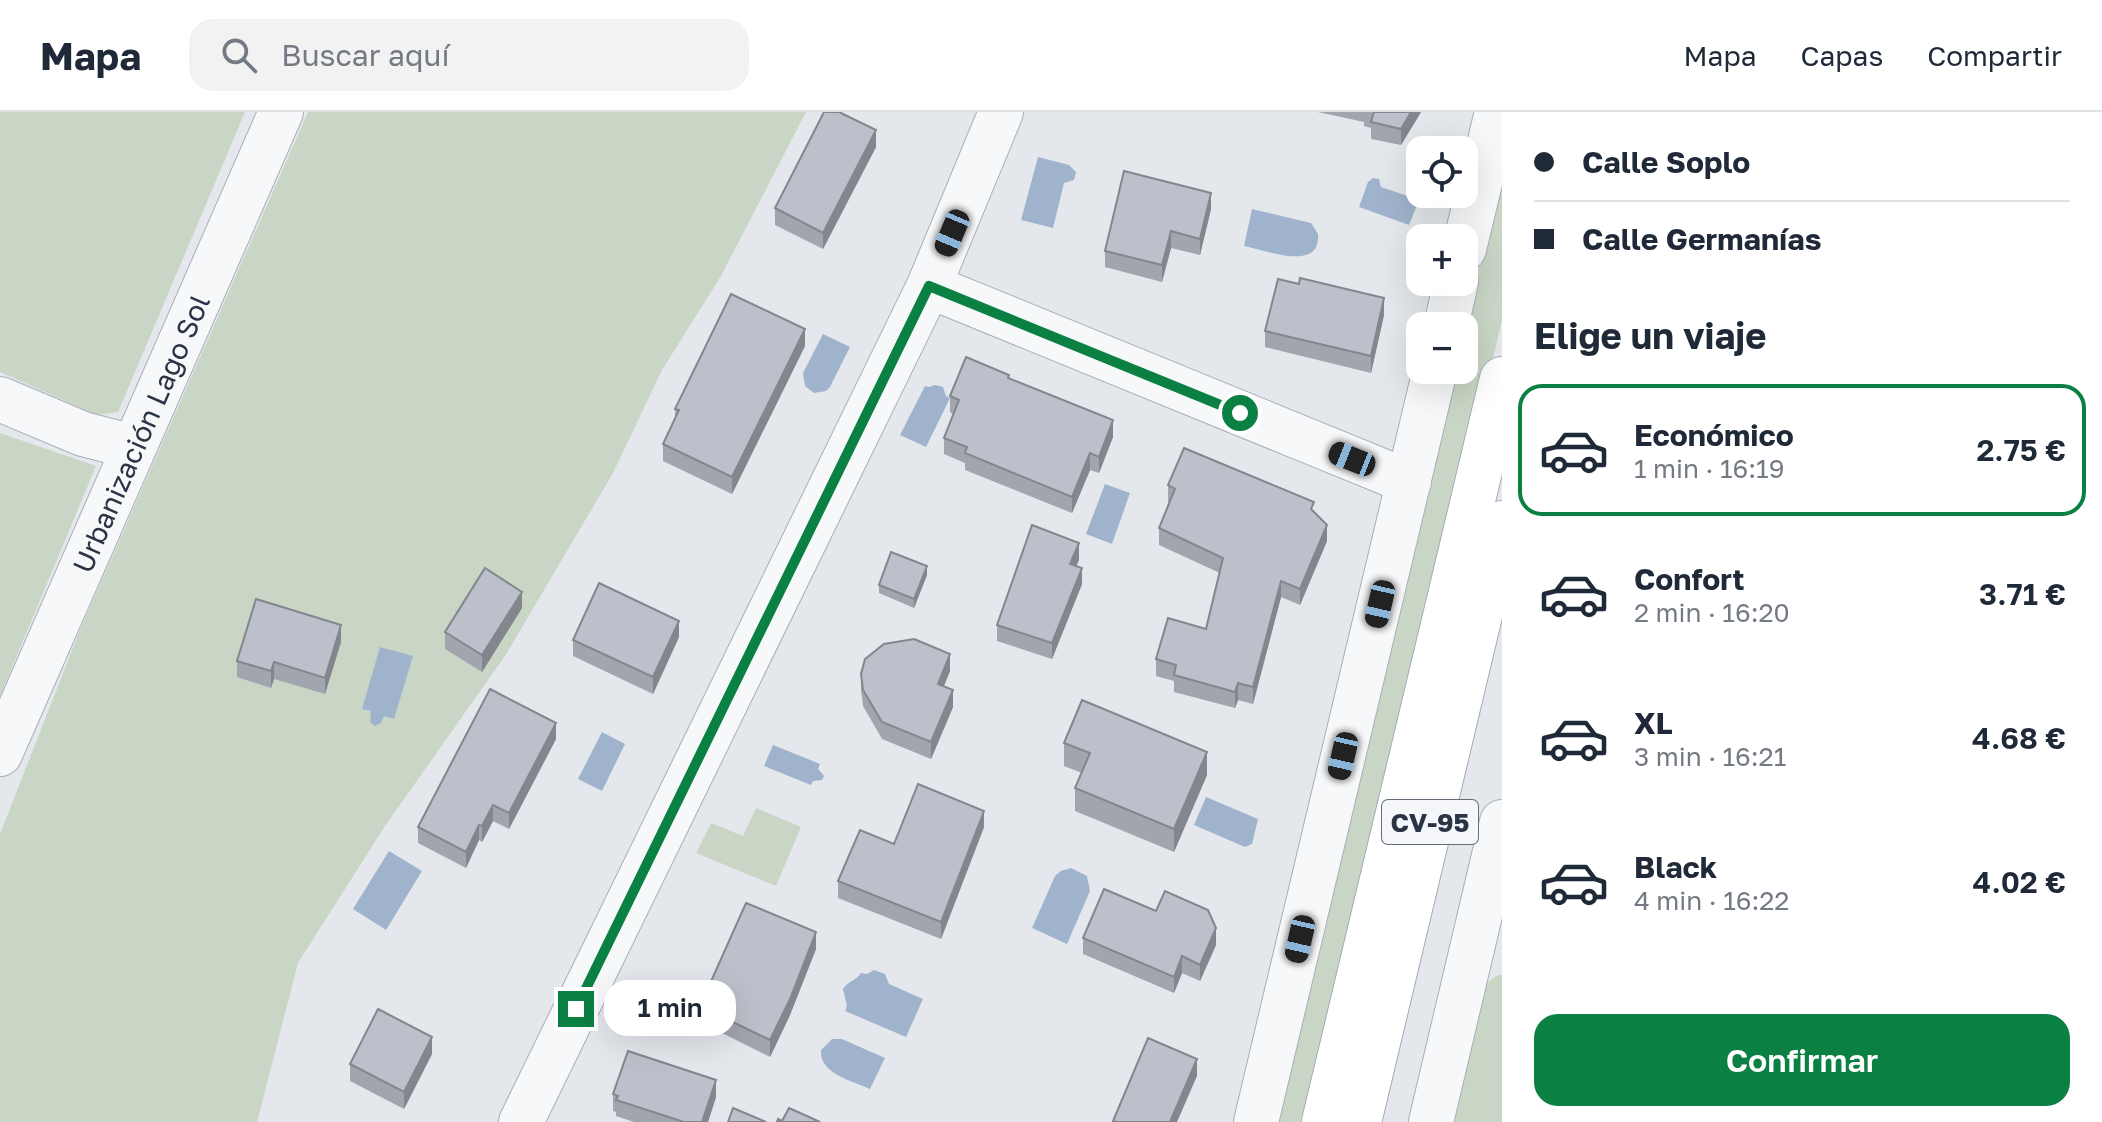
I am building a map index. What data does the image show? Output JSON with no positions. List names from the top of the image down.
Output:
{
  "streets": {
    "main road": ["CV-95"],
    "street": ["Urbanización Lago Sol"]
  },
  "page": {
    "header": "Mapa",
    "search": "Buscar aquí",
    "nav": ["Mapa", "Capas", "Compartir"],
    "banner": ["Calle Soplo", "Calle Germanías"],
    "map_buttons": ["+", "−"],
    "heading": "Elige un viaje",
    "list": [
      {
        "name": "Económico",
        "note": "1 min · 16:19",
        "value": "2.75 €"
      },
      {
        "name": "Confort",
        "note": "2 min · 16:20",
        "value": "3.71 €"
      },
      {
        "name": "XL",
        "note": "3 min · 16:21",
        "value": "4.68 €"
      },
      {
        "name": "Black",
        "note": "4 min · 16:22",
        "value": "4.02 €"
      }
    ],
    "bubble": "1 min",
    "buttons": "Confirmar"
  }
}
